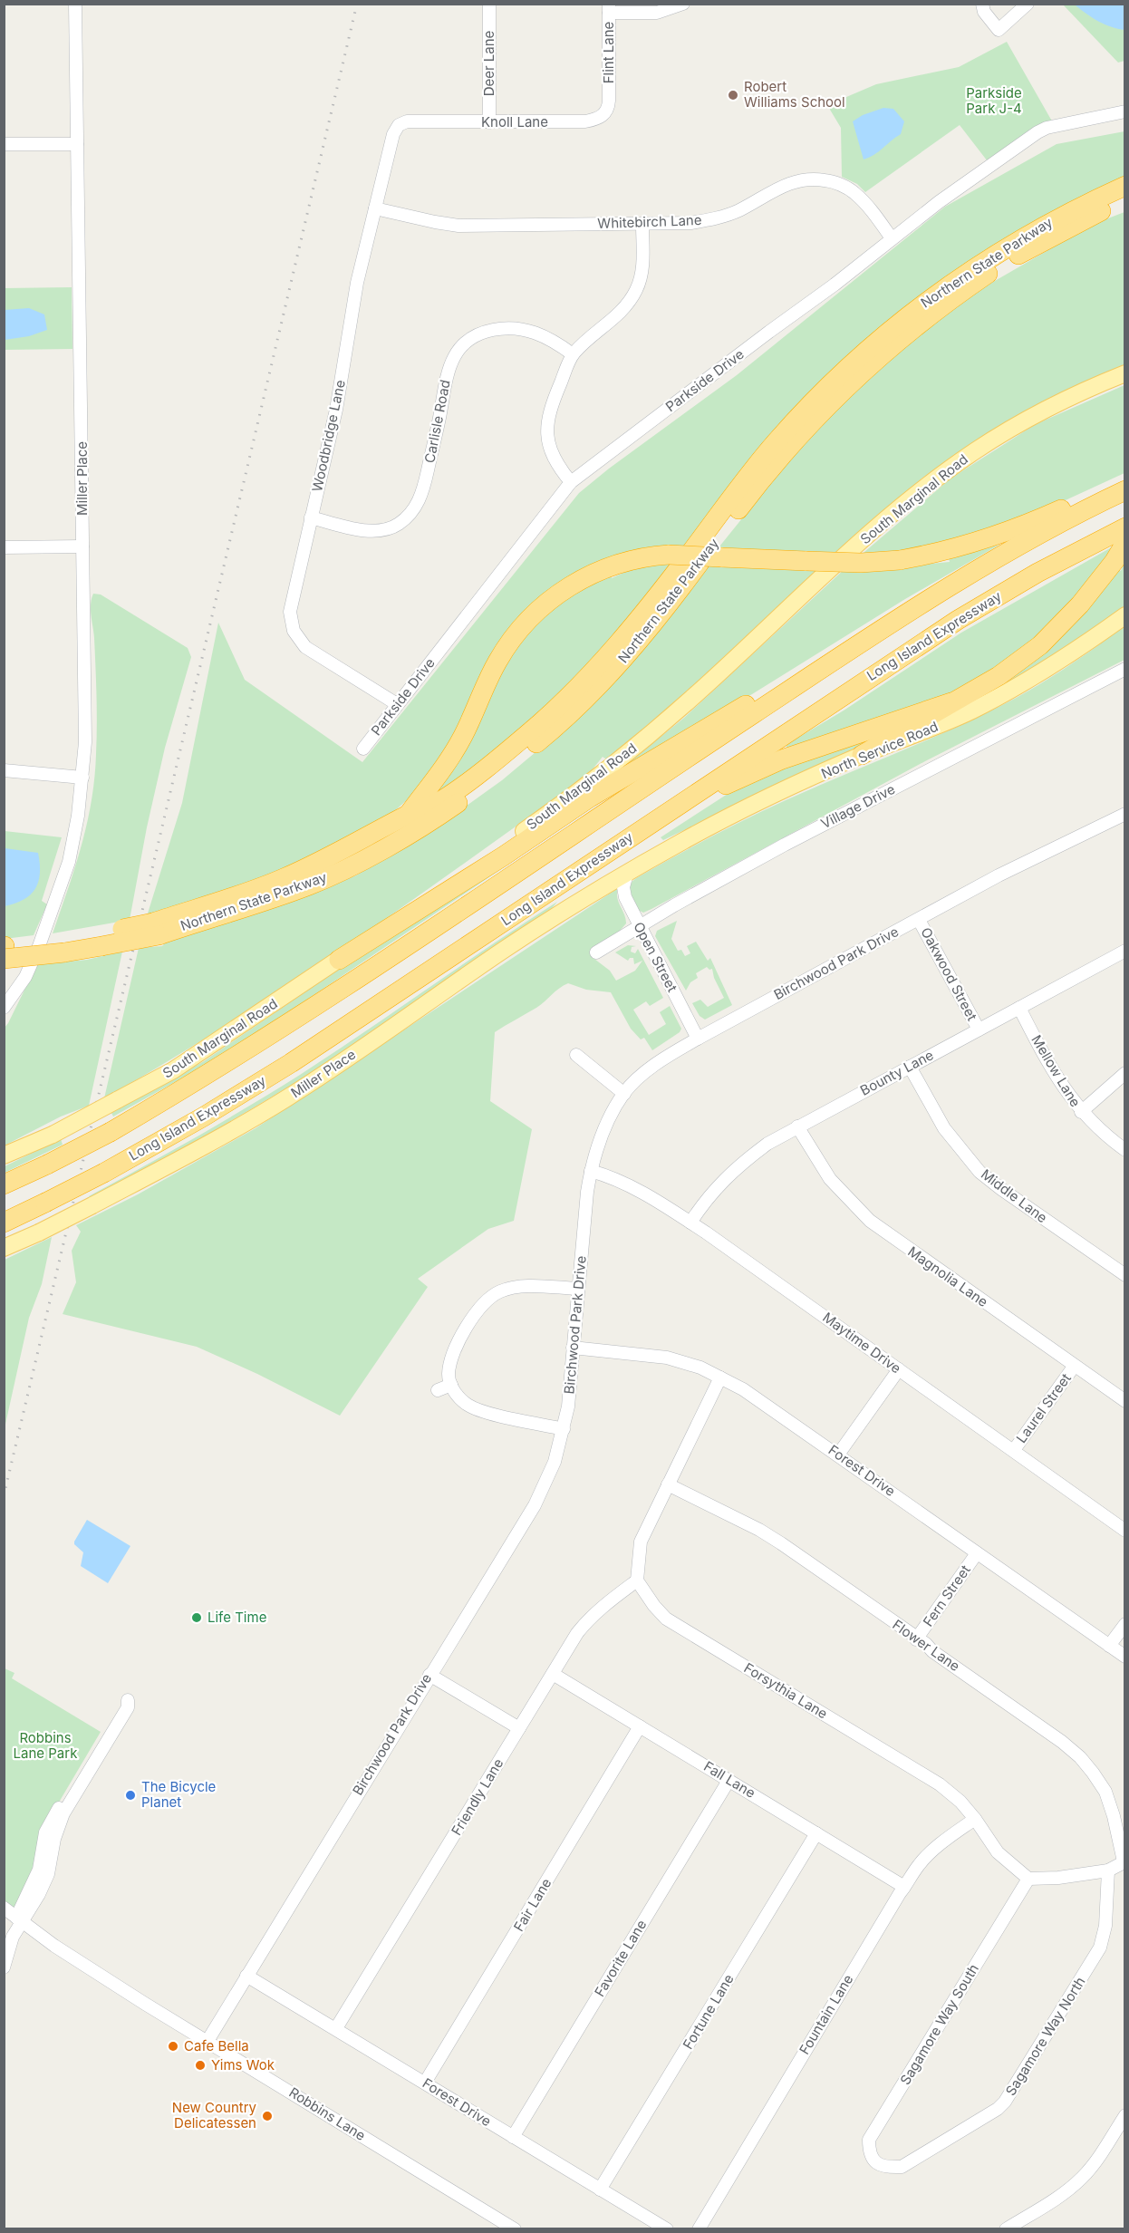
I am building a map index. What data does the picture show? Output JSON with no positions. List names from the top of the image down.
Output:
{
  "streets": {
    "highway": ["Northern State Parkway", "Long Island Expressway"],
    "main road": ["Miller Place", "South Marginal Road", "North Service Road"],
    "street": [
      "Flint Lane",
      "Deer Lane",
      "Knoll Lane",
      "Whitebirch Lane",
      "Parkside Drive",
      "Carlisle Road",
      "Woodbridge Lane",
      "Village Drive",
      "Open Street",
      "Birchwood Park Drive",
      "Oakwood Street",
      "Mellow Lane",
      "Bounty Lane",
      "Middle Lane",
      "Magnolia Lane",
      "Maytime Drive",
      "Laurel Street",
      "Forest Drive",
      "Fern Street",
      "Flower Lane",
      "Forsythia Lane",
      "Fall Lane",
      "Friendly Lane",
      "Fair Lane",
      "Favorite Lane",
      "Fortune Lane",
      "Fountain Lane",
      "Sagamore Way South",
      "Sagamore Way North",
      "Robbins Lane"
    ]
  },
  "crossings": [
    ["Flint Lane", "Knoll Lane"],
    ["Deer Lane", "Knoll Lane"],
    ["Knoll Lane", "Woodbridge Lane"],
    ["Whitebirch Lane", "Parkside Drive"],
    ["Whitebirch Lane", "Woodbridge Lane"],
    ["Parkside Drive", "Woodbridge Lane"],
    ["Carlisle Road", "Woodbridge Lane"],
    ["Miller Place", "North Service Road"],
    ["Miller Place", "Open Street"],
    ["North Service Road", "Open Street"],
    ["Village Drive", "Open Street"],
    ["Open Street", "Birchwood Park Drive"],
    ["Birchwood Park Drive", "Oakwood Street"],
    ["Birchwood Park Drive", "Maytime Drive"],
    ["Birchwood Park Drive", "Forest Drive"],
    ["Birchwood Park Drive", "Robbins Lane"],
    ["Oakwood Street", "Bounty Lane"],
    ["Mellow Lane", "Bounty Lane"],
    ["Bounty Lane", "Middle Lane"],
    ["Bounty Lane", "Magnolia Lane"],
    ["Bounty Lane", "Maytime Drive"],
    ["Magnolia Lane", "Laurel Street"],
    ["Maytime Drive", "Laurel Street"],
    ["Forest Drive", "Fern Street"],
    ["Forest Drive", "Friendly Lane"],
    ["Forest Drive", "Fair Lane"],
    ["Forest Drive", "Favorite Lane"],
    ["Forest Drive", "Fortune Lane"],
    ["Fern Street", "Flower Lane"],
    ["Forsythia Lane", "Friendly Lane"],
    ["Forsythia Lane", "Fountain Lane"],
    ["Forsythia Lane", "Sagamore Way South"],
    ["Fall Lane", "Friendly Lane"],
    ["Fall Lane", "Fair Lane"],
    ["Fall Lane", "Favorite Lane"],
    ["Fall Lane", "Fortune Lane"],
    ["Fall Lane", "Fountain Lane"],
    ["Sagamore Way South", "Sagamore Way North"]
  ],
  "parks": ["Parkside Park J-4", "Robbins Lane Park"],
  "places": [
    "Robert Williams School",
    "Life Time",
    "The Bicycle Planet",
    "Cafe Bella",
    "Yims Wok",
    "New Country Delicatessen"
  ]
}
